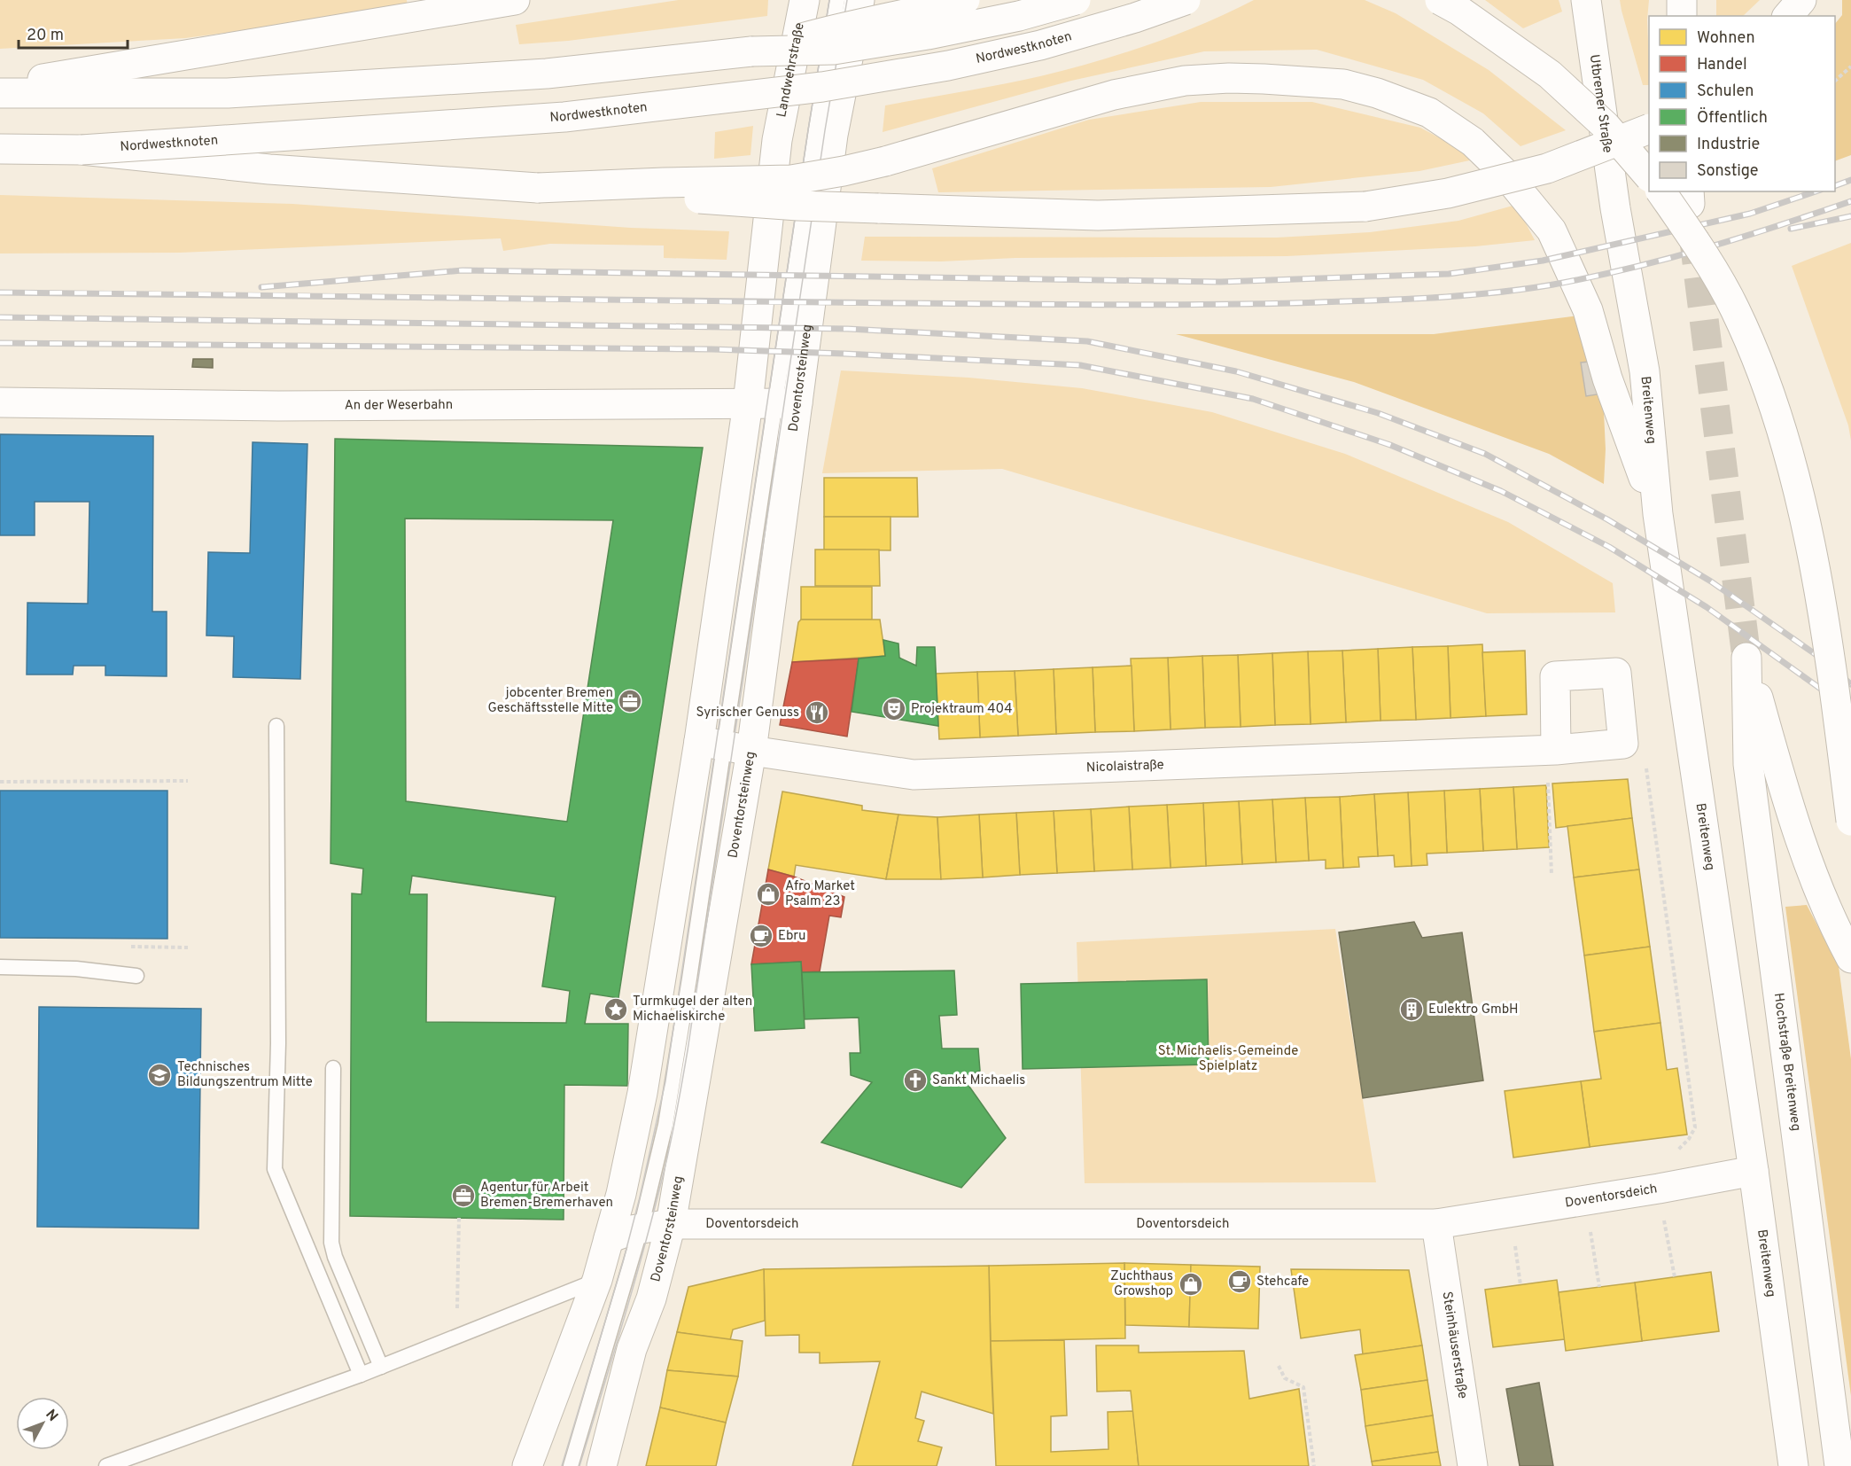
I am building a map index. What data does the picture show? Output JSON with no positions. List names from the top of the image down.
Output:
{
  "streets": {
    "main road": [
      "Nordwestknoten",
      "Landwehrstraße",
      "Utbremer Straße",
      "Doventorsteinweg",
      "An der Weserbahn",
      "Breitenweg",
      "Nicolaistraße",
      "Hochstraße Breitenweg",
      "Doventorsdeich",
      "Steinhäuserstraße"
    ]
  },
  "crossings": [
    ["Landwehrstraße", "Doventorsteinweg"],
    ["Utbremer Straße", "Breitenweg"],
    ["Doventorsteinweg", "An der Weserbahn"],
    ["Doventorsteinweg", "Nicolaistraße"],
    ["Doventorsteinweg", "Doventorsdeich"],
    ["Breitenweg", "Doventorsdeich"],
    ["Doventorsdeich", "Steinhäuserstraße"]
  ],
  "parks": ["St. Michaelis-Gemeinde Spielplatz"],
  "places": {
    "office": ["jobcenter Bremen Geschäftsstelle Mitte", "Agentur für Arbeit Bremen-Bremerhaven"],
    "theatre": ["Projektraum 404"],
    "restaurant": ["Syrischer Genuss"],
    "shop": ["Afro Market Psalm 23", "Zuchthaus Growshop"],
    "cafe": ["Ebru", "Stehcafe"],
    "place": ["Turmkugel der alten Michaeliskirche"],
    "building": ["Eulektro GmbH"],
    "school or university": ["Technisches Bildungszentrum Mitte"],
    "church": ["Sankt Michaelis"]
  },
  "legend": [
    "Wohnen",
    "Handel",
    "Schulen",
    "Öffentlich",
    "Industrie",
    "Sonstige"
  ],
  "scale_bar": "20 m",
  "north": "top right"
}
